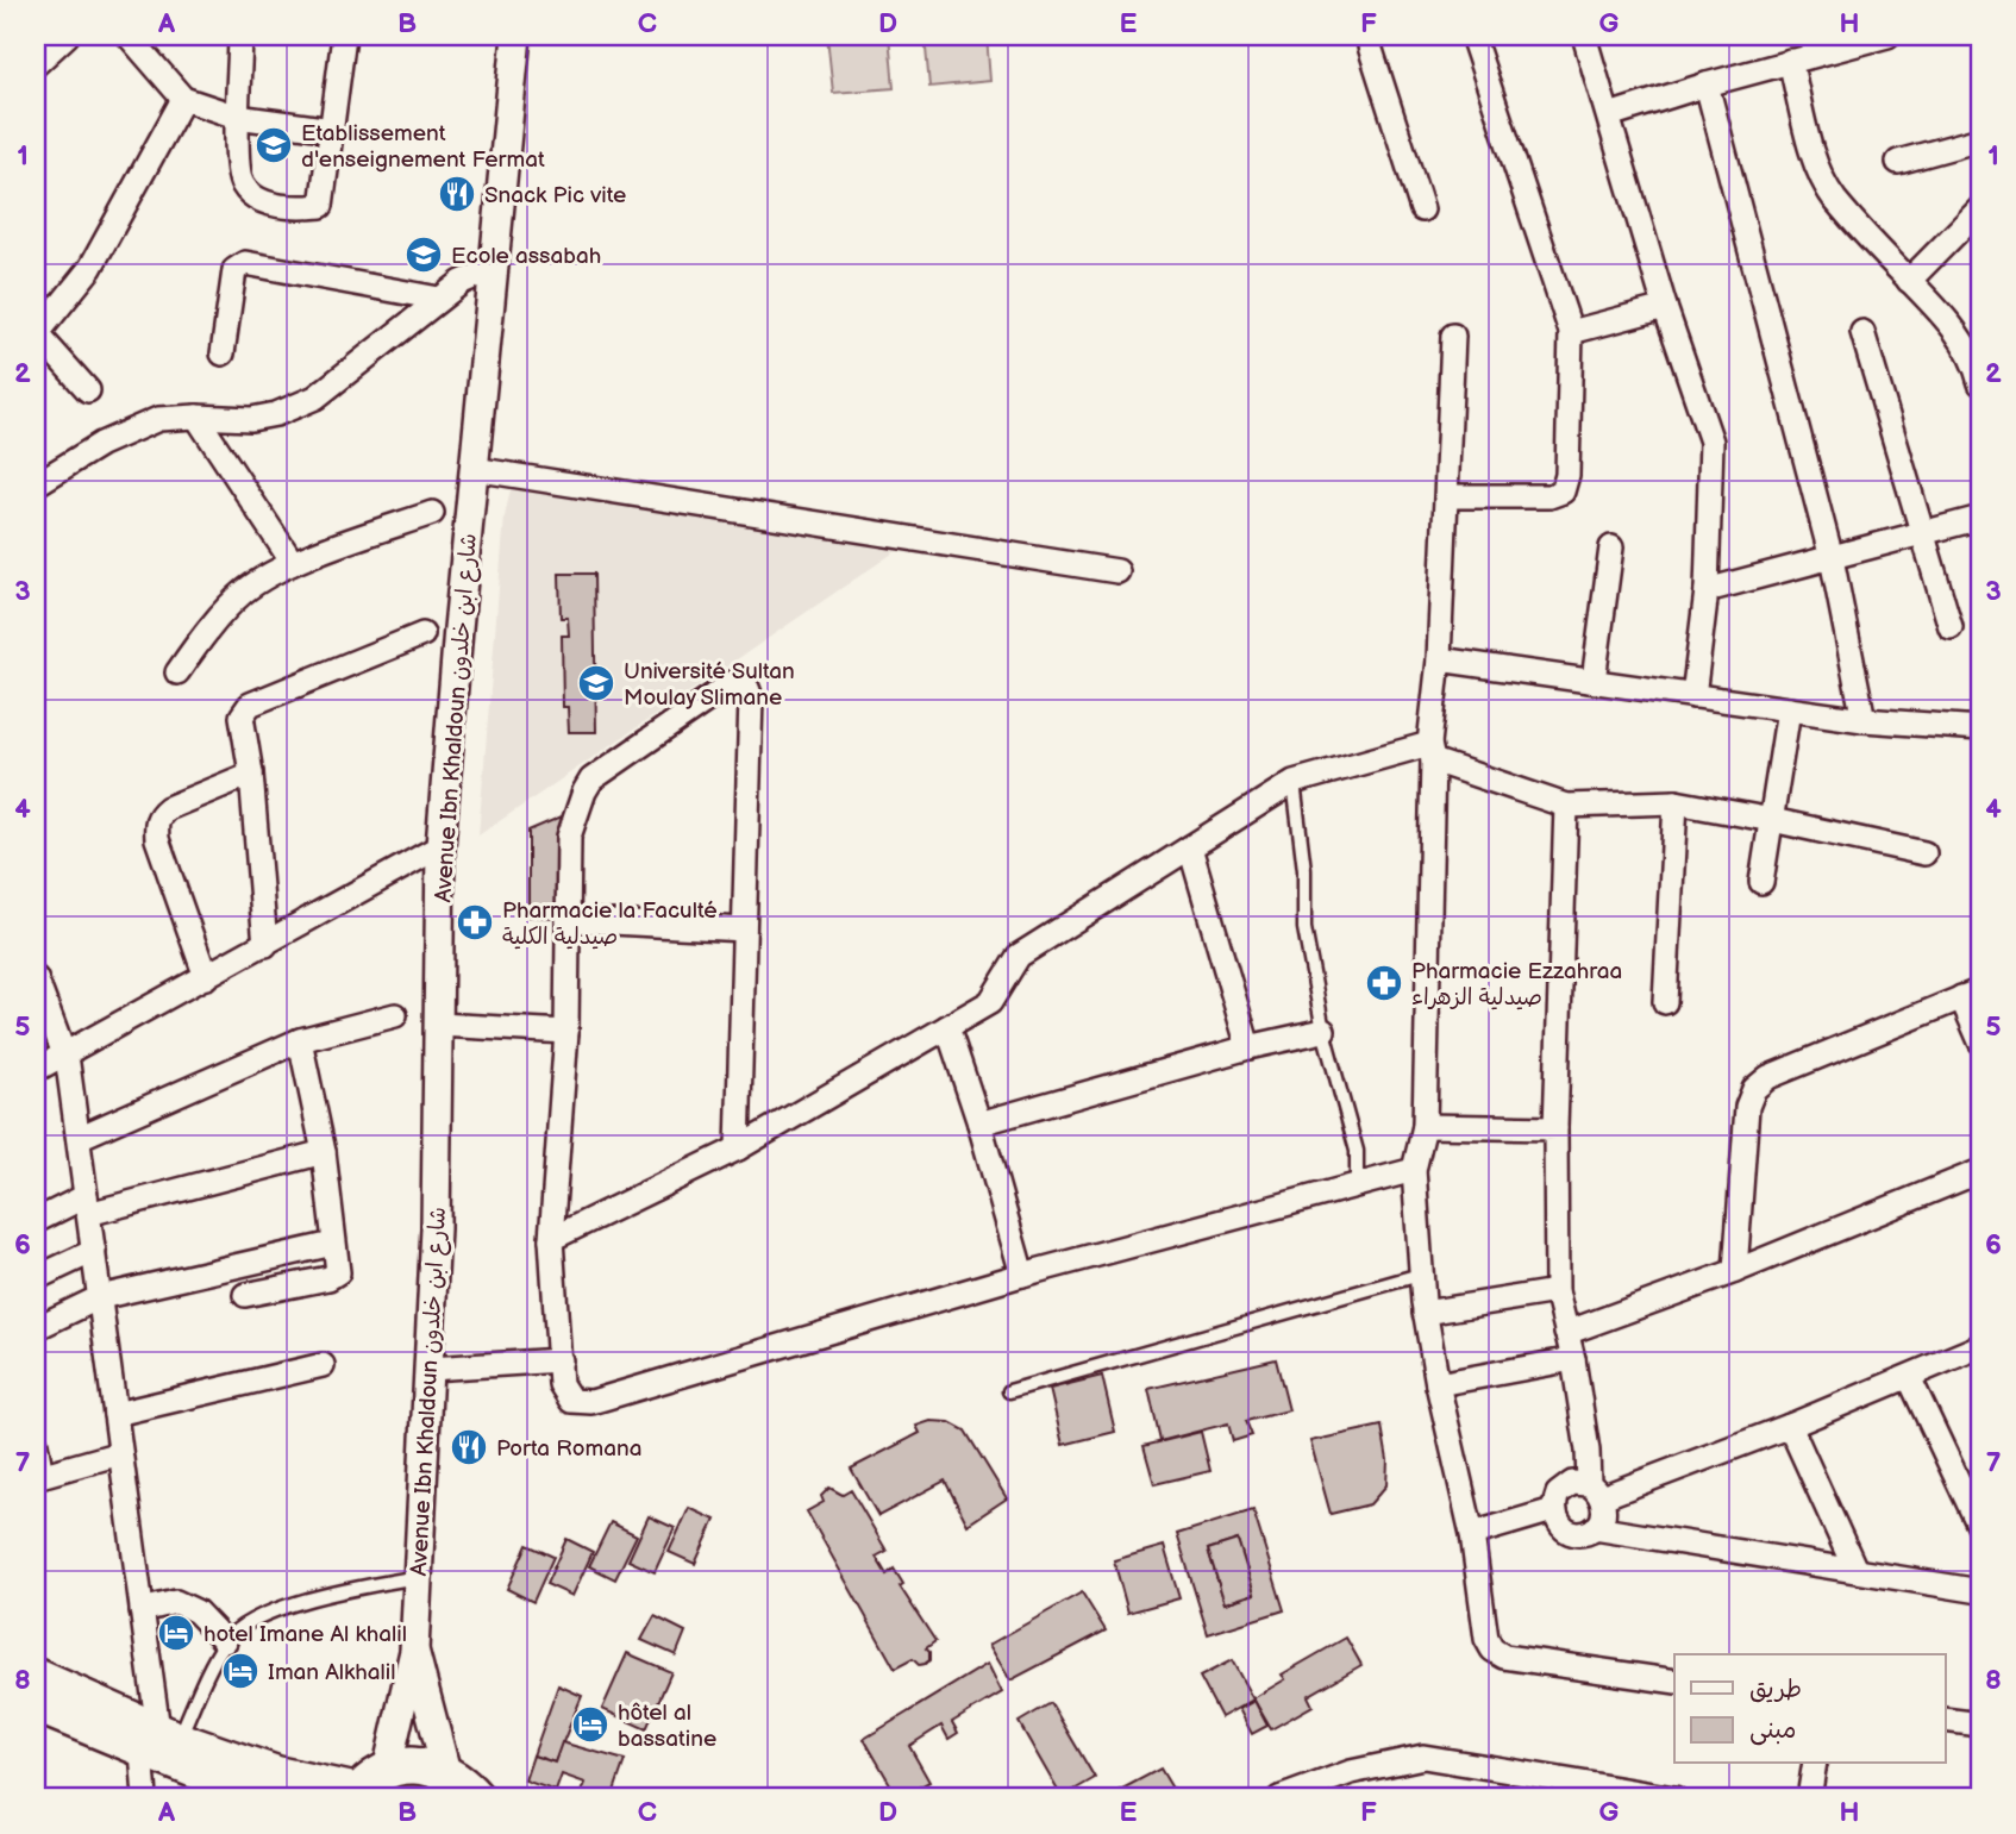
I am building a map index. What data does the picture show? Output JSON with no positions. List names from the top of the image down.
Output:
{
  "streets": {
    "street": ["Avenue Ibn Khaldoun شارع ابن خلدون"]
  },
  "places": {
    "school or university": ["Etablissement d'enseignement Fermat", "Ecole assabah", "Université Sultan Moulay Slimane"],
    "restaurant": ["Snack Pic vite", "Porta Romana"],
    "pharmacy": ["Pharmacie la Faculté صيدلية الكلية", "Pharmacie Ezzahraa صيدلية الزهراء"],
    "hotel": ["hotel Imane Al khalil", "Iman Alkhalil", "hôtel al bassatine"]
  },
  "legend": ["طريق", "مبنى"],
  "grid": {
    "columns": [
      "A",
      "B",
      "C",
      "D",
      "E",
      "F",
      "G",
      "H"
    ],
    "rows": [
      "1",
      "2",
      "3",
      "4",
      "5",
      "6",
      "7",
      "8"
    ]
  }
}
